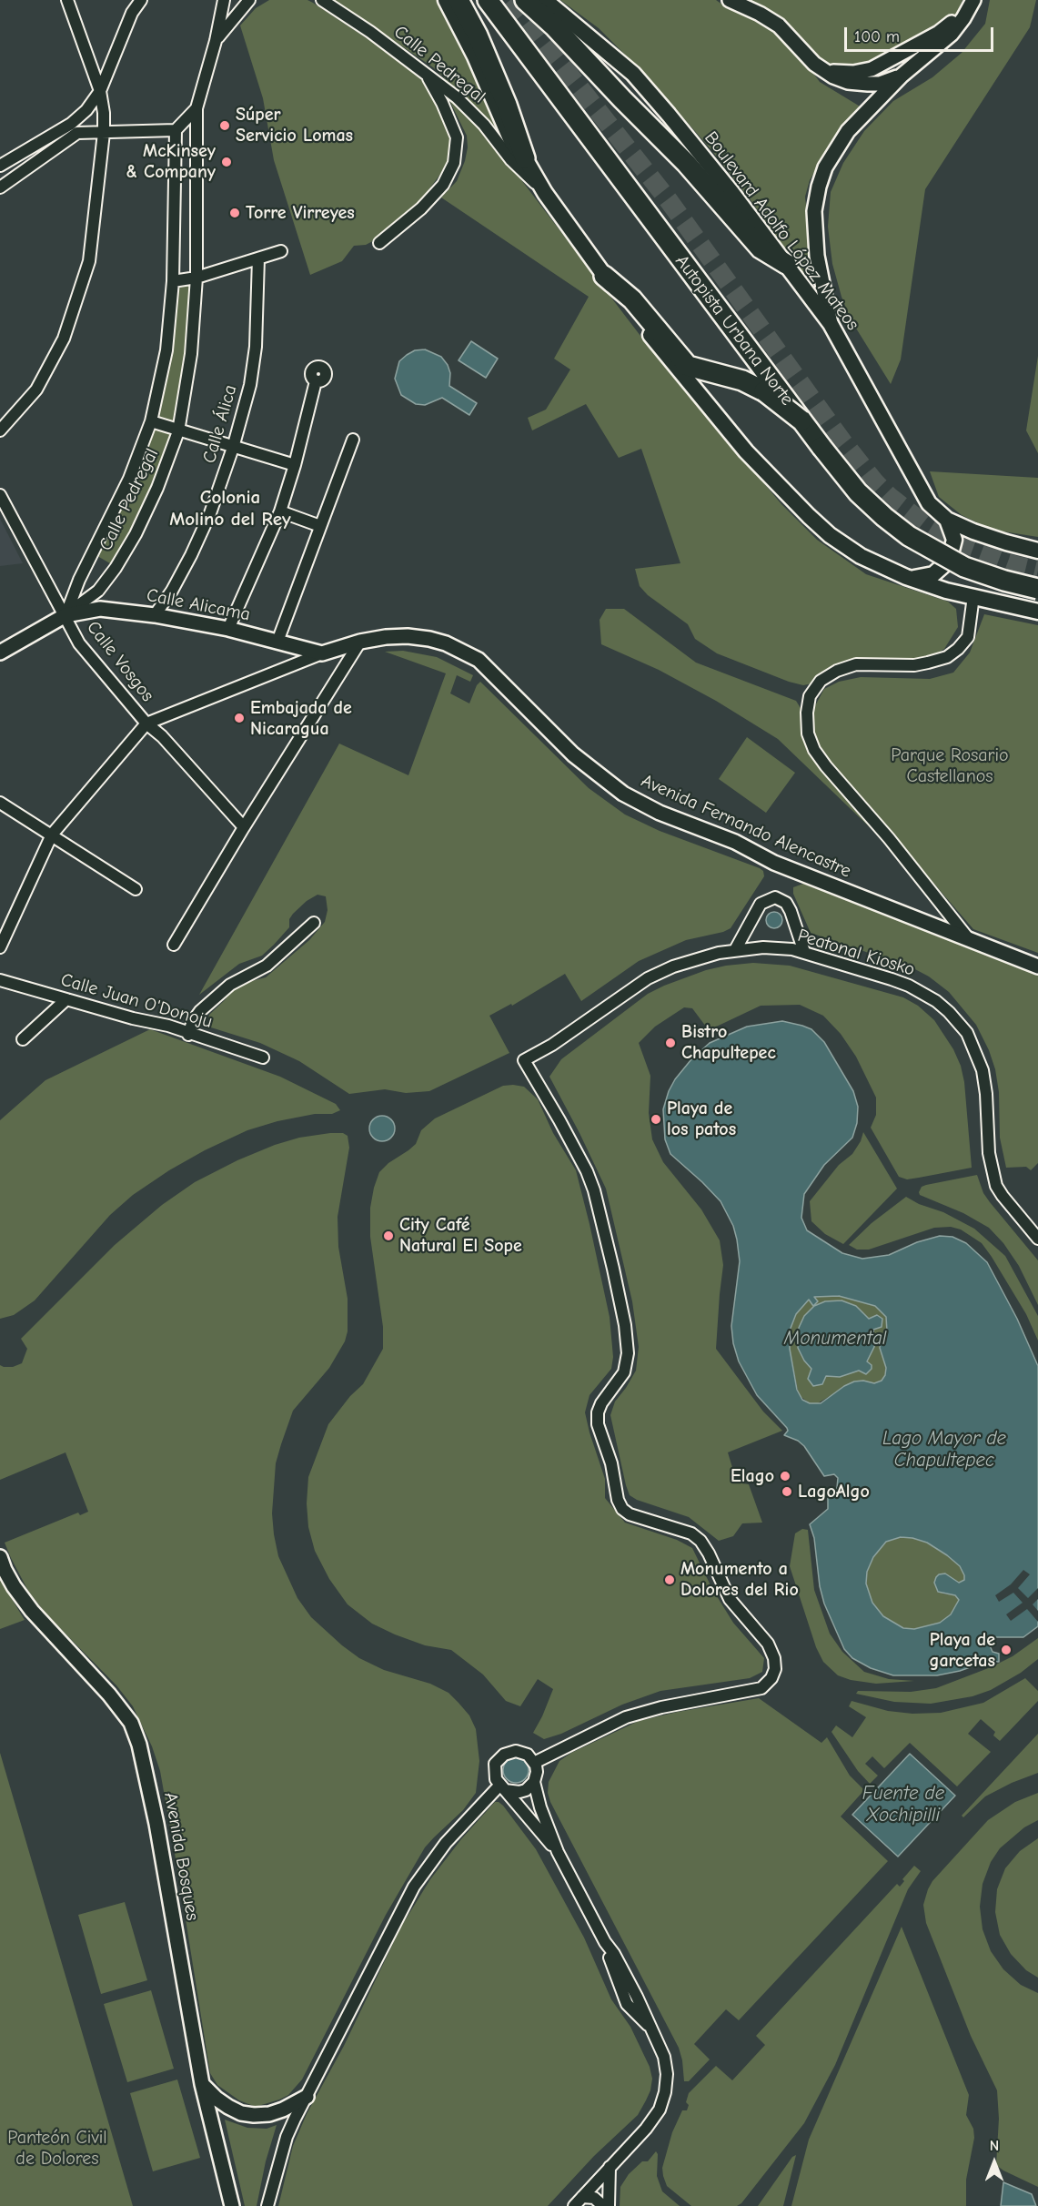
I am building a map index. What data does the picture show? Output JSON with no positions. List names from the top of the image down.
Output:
{
  "streets": {
    "highway": ["Autopista Urbana Norte"],
    "main road": ["Boulevard Adolfo López Mateos"],
    "street": [
      "Calle Pedregal",
      "Calle Álica",
      "Calle Alicama",
      "Calle Vosgos",
      "Avenida Fernando Alencastre",
      "Peatonal Kiosko",
      "Calle Juan O'Donoju",
      "Avenida Bosques"
    ]
  },
  "crossings": [
    ["Calle Pedregal", "Calle Alicama"],
    ["Calle Pedregal", "Calle Vosgos"],
    ["Calle Álica", "Calle Alicama"],
    ["Calle Alicama", "Calle Vosgos"],
    ["Calle Alicama", "Avenida Fernando Alencastre"],
    ["Calle Vosgos", "Avenida Fernando Alencastre"]
  ],
  "districts": ["Colonia Molino del Rey"],
  "water": ["Monumental", "Lago Mayor de Chapultepec", "Fuente de Xochipilli"],
  "parks": ["Parque Rosario Castellanos", "Panteón Civil de Dolores"],
  "places": [
    "Súper Servicio Lomas",
    "McKinsey & Company",
    "Torre Virreyes",
    "Embajada de Nicaragua",
    "Bistro Chapultepec",
    "Playa de los patos",
    "City Café Natural El Sope",
    "Elago",
    "LagoAlgo",
    "Monumento a Dolores del Rio",
    "Playa de garcetas"
  ],
  "scale_bar": "100 m",
  "north": "top"
}
